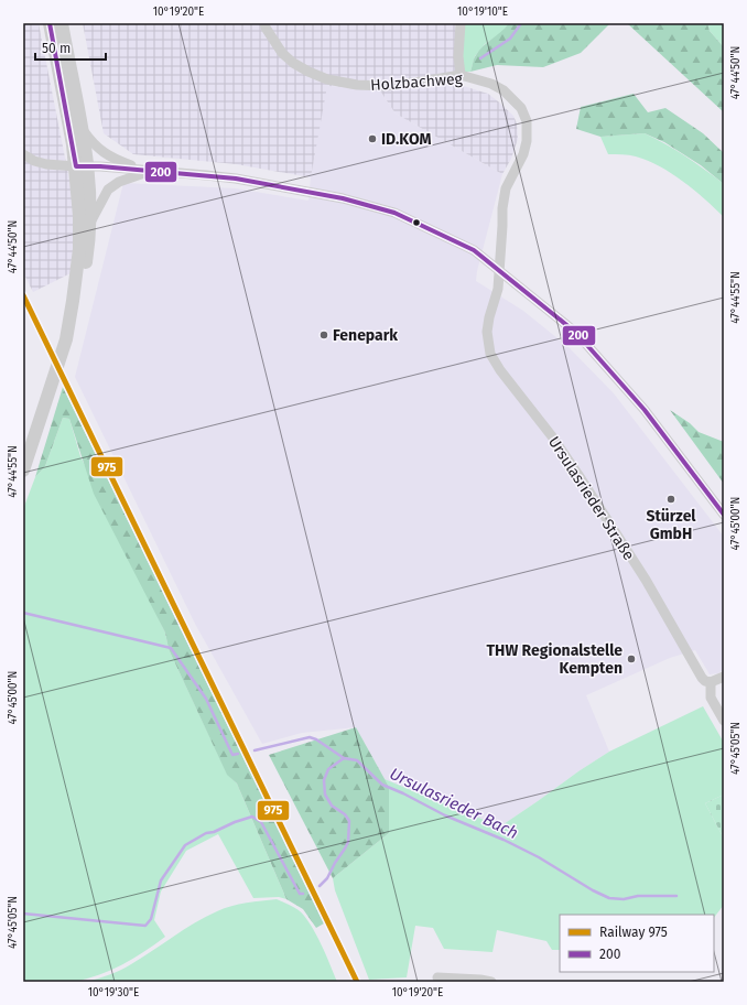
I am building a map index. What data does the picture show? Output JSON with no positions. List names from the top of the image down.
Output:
{
  "streets": {
    "street": ["Holzbachweg", "Ursulasrieder Straße"]
  },
  "crossings": [
    ["Holzbachweg", "Ursulasrieder Straße"]
  ],
  "water": ["Ursulasrieder Bach"],
  "places": [
    "ID.KOM",
    "Fenepark",
    "Stürzel GmbH",
    "THW Regionalstelle Kempten"
  ],
  "lines": ["transit line 200", "rail line 975"],
  "legend": ["Railway 975", "200"],
  "scale_bar": "50 m",
  "coordinates": [
    "10°19'20\"E",
    "10°19'10\"E",
    "47°44'50\"N",
    "47°44'55\"N",
    "47°45'00\"N",
    "47°45'05\"N",
    "10°19'30\"E"
  ]
}
